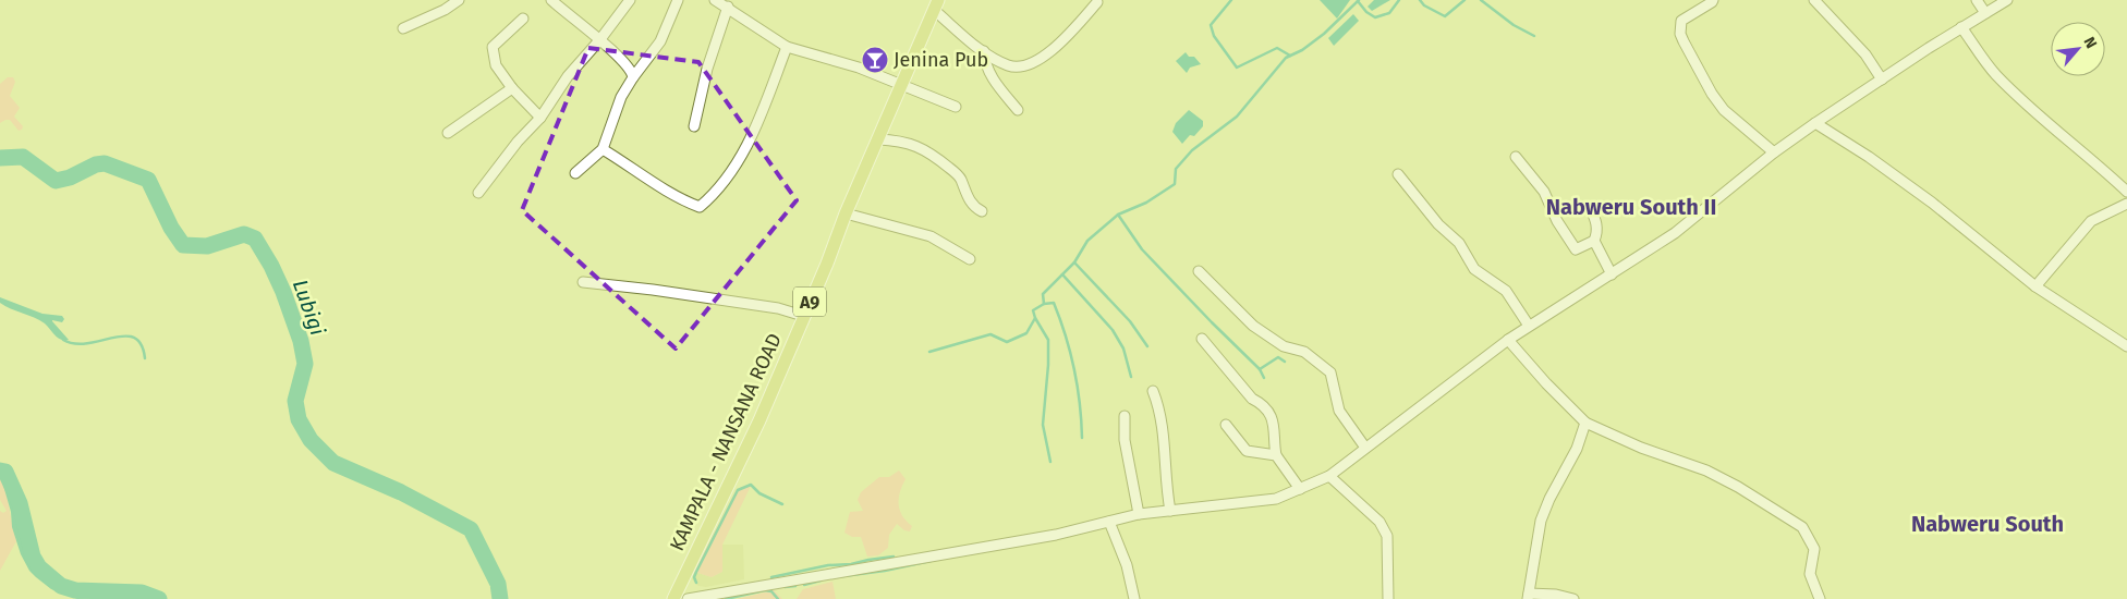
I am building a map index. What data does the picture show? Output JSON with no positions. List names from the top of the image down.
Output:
{
  "streets": {
    "main road": ["A9", "KAMPALA - NANSANA ROAD"]
  },
  "districts": ["Nabweru South II", "Nabweru South"],
  "water": ["Lubigi"],
  "places": {
    "bar": ["Jenina Pub"]
  },
  "north": "top right"
}
